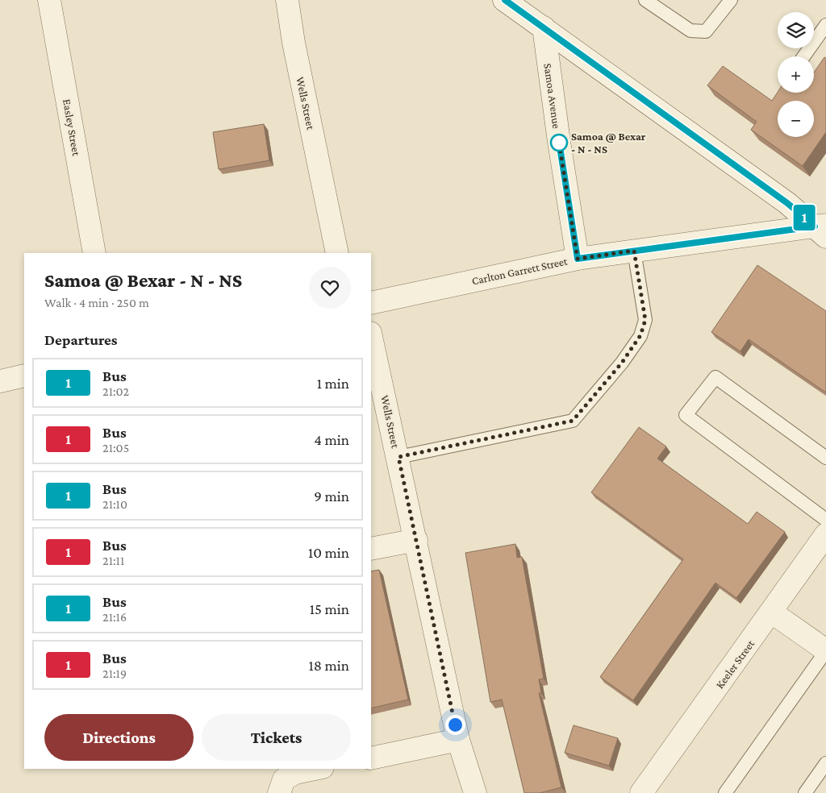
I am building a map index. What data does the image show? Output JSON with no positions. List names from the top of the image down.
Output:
{
  "streets": {
    "street": [
      "Samoa Avenue",
      "Wells Street",
      "Easley Street",
      "Carlton Garrett Street",
      "Keeler Street"
    ]
  },
  "crossings": [
    ["Samoa Avenue", "Carlton Garrett Street"]
  ],
  "places": ["Samoa @ Bexar - N - NS"],
  "lines": ["bus line 1"],
  "page": {
    "on_map": "1",
    "map_buttons": ["+", "−"],
    "heading": [
      ["Samoa @ Bexar - N - NS", "Walk · 4 min · 250 m"],
      "Departures"
    ],
    "list": [
      {
        "mark": "1",
        "name": "Bus",
        "note": "21:02",
        "value": "1 min"
      },
      {
        "mark": "1",
        "name": "Bus",
        "note": "21:05",
        "value": "4 min"
      },
      {
        "mark": "1",
        "name": "Bus",
        "note": "21:10",
        "value": "9 min"
      },
      {
        "mark": "1",
        "name": "Bus",
        "note": "21:11",
        "value": "10 min"
      },
      {
        "mark": "1",
        "name": "Bus",
        "note": "21:16",
        "value": "15 min"
      },
      {
        "mark": "1",
        "name": "Bus",
        "note": "21:19",
        "value": "18 min"
      }
    ],
    "buttons": ["Directions", "Tickets"]
  }
}
